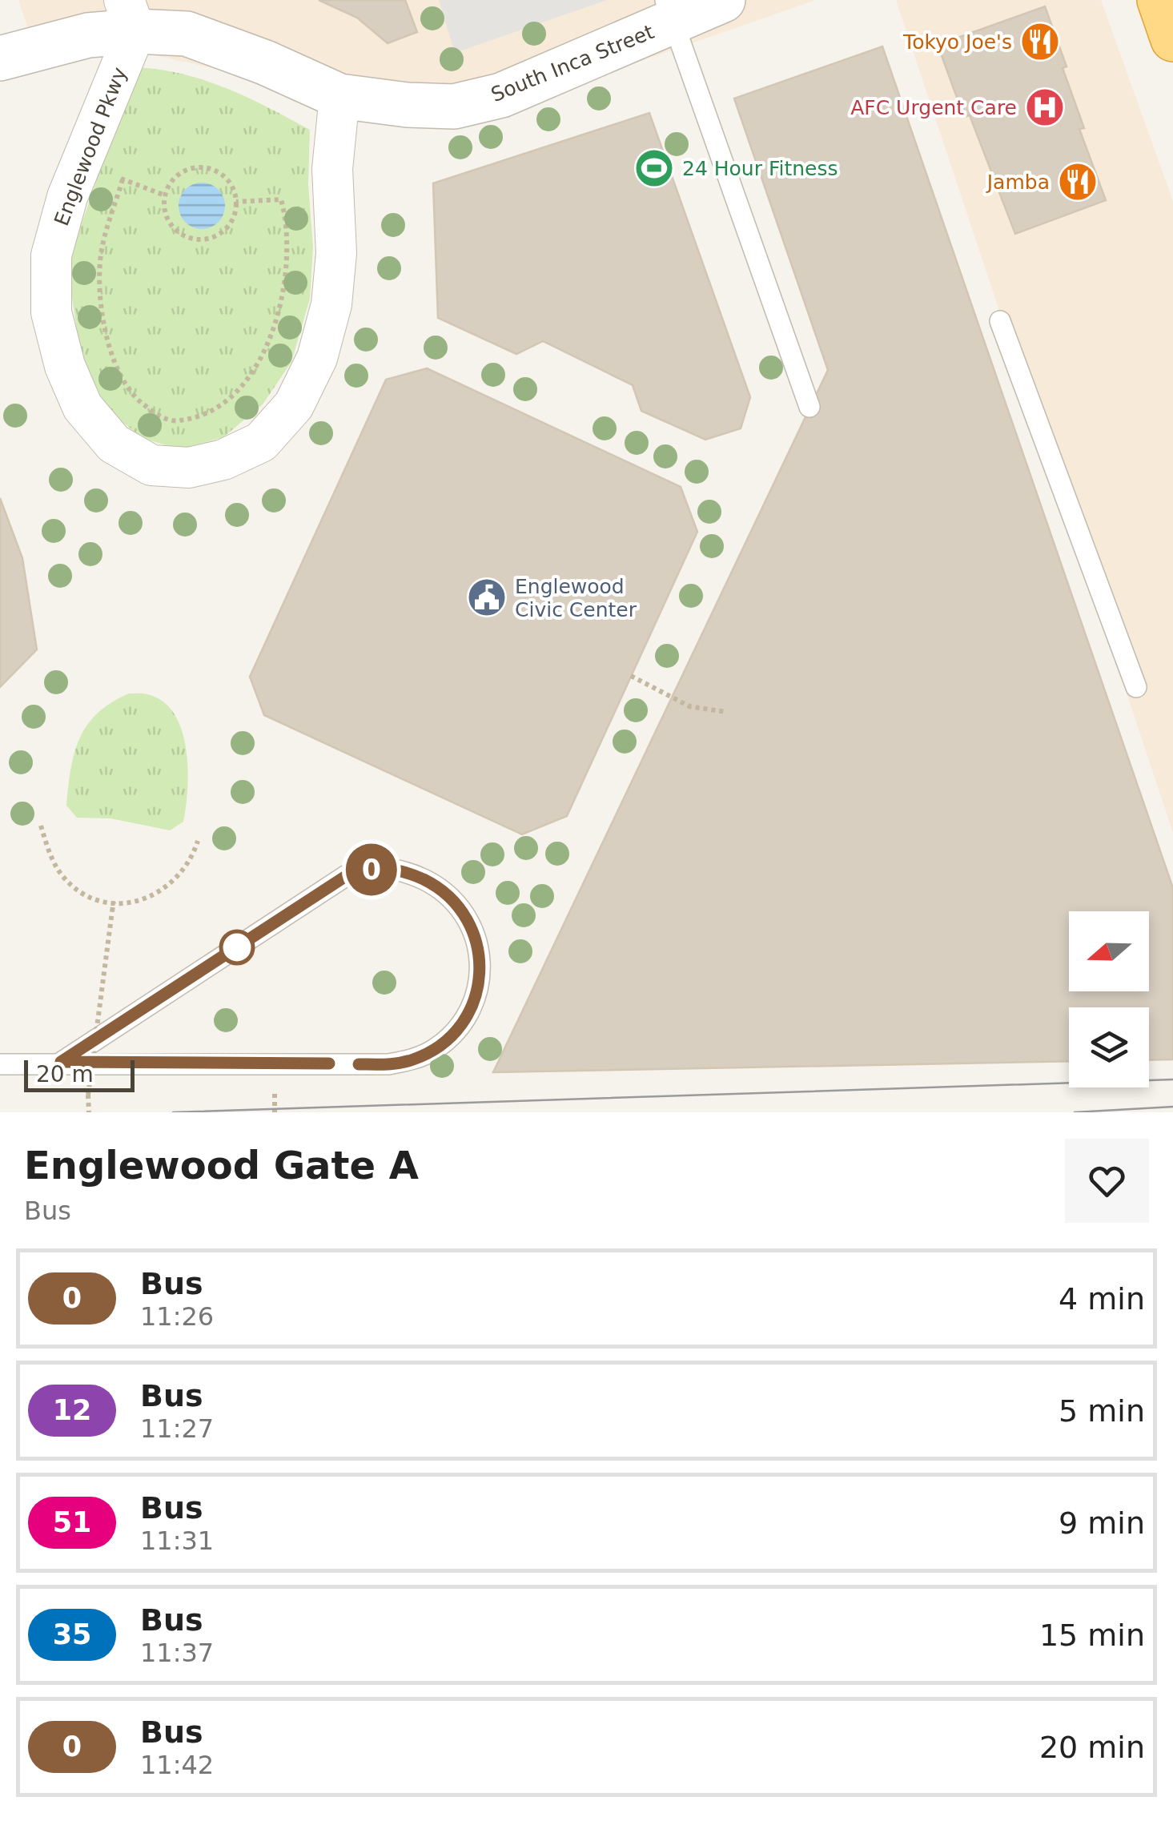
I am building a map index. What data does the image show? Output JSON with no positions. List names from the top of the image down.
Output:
{
  "streets": {
    "street": ["South Inca Street", "Englewood Pkwy"]
  },
  "crossings": [
    ["South Inca Street", "Englewood Pkwy"]
  ],
  "places": {
    "restaurant": ["Tokyo Joe's", "Jamba"],
    "hospital": ["AFC Urgent Care"],
    "sports": ["24 Hour Fitness"],
    "public building": ["Englewood Civic Center"]
  },
  "lines": ["bus line 0"],
  "scale_bar": "20 m",
  "north": "left",
  "page": {
    "on_map": "0",
    "scale": "20 m",
    "heading": ["Englewood Gate A", "Bus"],
    "list": [
      {
        "mark": "0",
        "name": "Bus",
        "note": "11:26",
        "value": "4 min"
      },
      {
        "mark": "12",
        "name": "Bus",
        "note": "11:27",
        "value": "5 min"
      },
      {
        "mark": "51",
        "name": "Bus",
        "note": "11:31",
        "value": "9 min"
      },
      {
        "mark": "35",
        "name": "Bus",
        "note": "11:37",
        "value": "15 min"
      },
      {
        "mark": "0",
        "name": "Bus",
        "note": "11:42",
        "value": "20 min"
      }
    ]
  }
}
